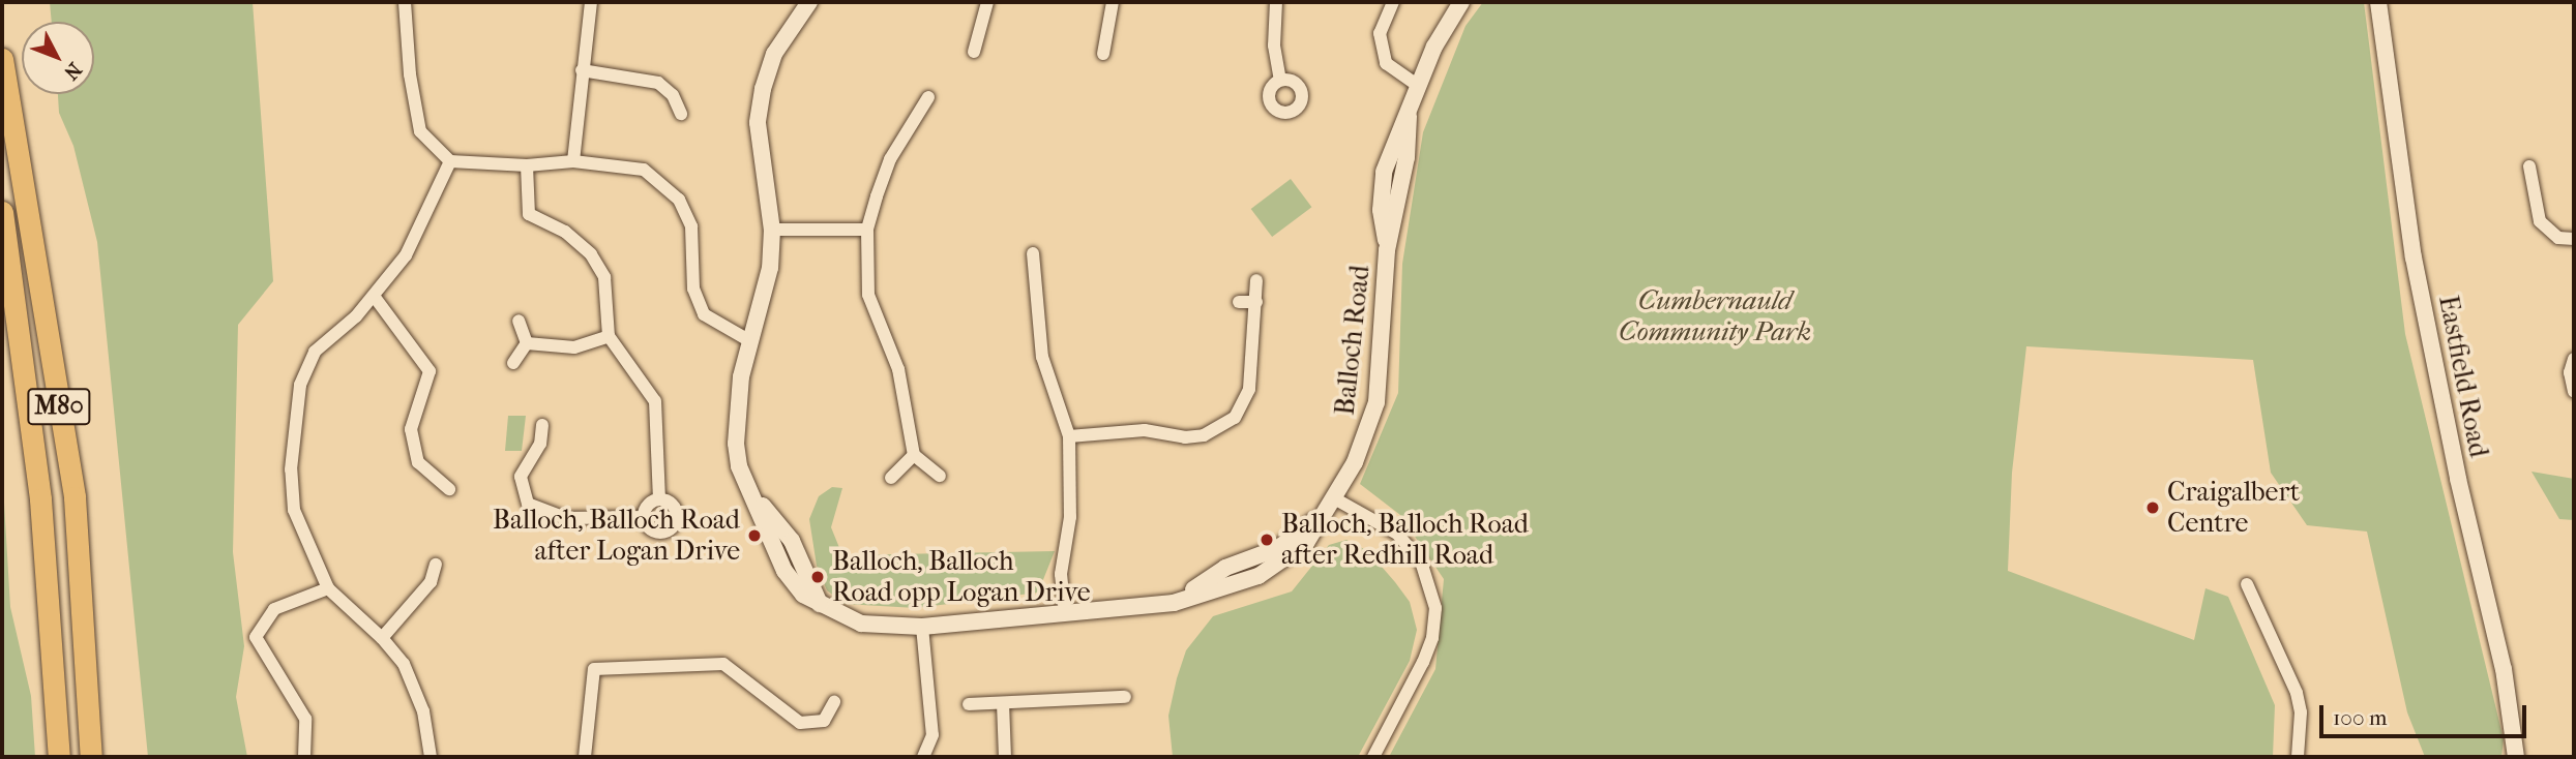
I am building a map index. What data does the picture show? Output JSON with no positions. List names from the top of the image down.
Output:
{
  "streets": {
    "highway": ["M80"],
    "street": ["Balloch Road", "Eastfield Road"]
  },
  "parks": ["Cumbernauld Community Park"],
  "places": [
    "Craigalbert Centre",
    "Balloch, Balloch Road after Logan Drive",
    "Balloch, Balloch Road after Redhill Road",
    "Balloch, Balloch Road opp Logan Drive"
  ],
  "scale_bar": "100 m",
  "north": "bottom right"
}
